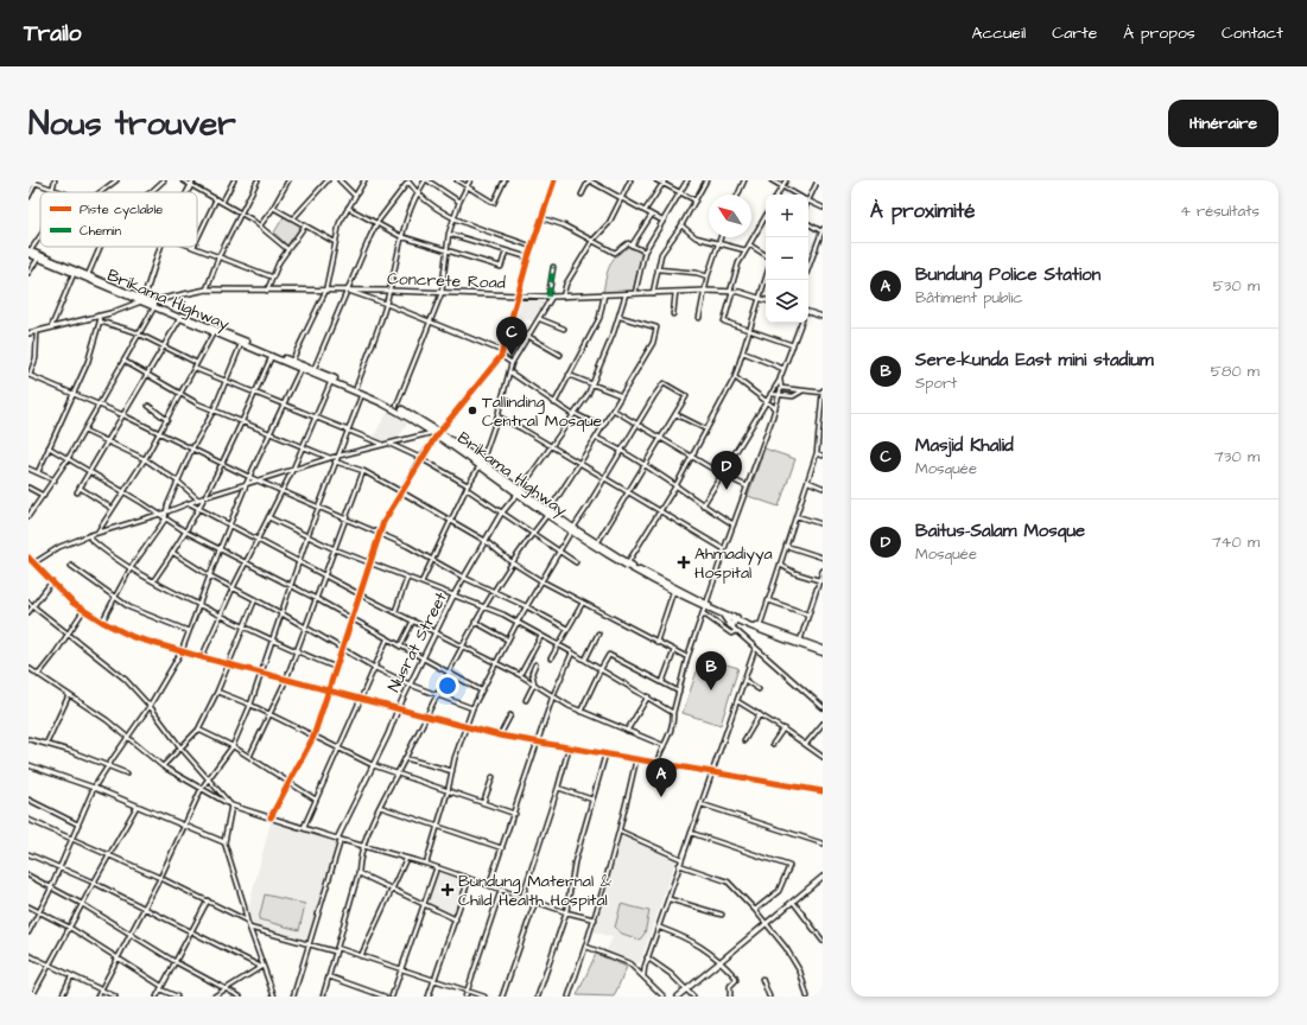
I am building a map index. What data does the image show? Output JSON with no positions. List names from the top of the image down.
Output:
{
  "streets": {
    "highway": ["Brikama Highway"],
    "street": ["Concrete Road", "Nusrat Street"]
  },
  "crossings": [
    ["Concrete Road", "Brikama Highway"],
    ["Brikama Highway", "Nusrat Street"]
  ],
  "places": {
    "other": ["Tallinding Central Mosque"],
    "health": ["Ahmadiyya Hospital", "Bundung Maternal & Child Health Hospital"]
  },
  "legend": ["Piste cyclable", "Chemin"],
  "north": "top left",
  "page": {
    "header": "Trailo",
    "nav": [
      "Accueil",
      "Carte",
      "À propos",
      "Contact"
    ],
    "buttons": "Itinéraire",
    "title": "Nous trouver",
    "heading": ["À proximité", "4 résultats"],
    "map_buttons": ["+", "−"],
    "list": [
      {
        "mark": "A",
        "name": "Bundung Police Station",
        "note": "Bâtiment public",
        "value": "530 m"
      },
      {
        "mark": "B",
        "name": "Sere-kunda East mini stadium",
        "note": "Sport",
        "value": "580 m"
      },
      {
        "mark": "C",
        "name": "Masjid Khalid",
        "note": "Mosquée",
        "value": "730 m"
      },
      {
        "mark": "D",
        "name": "Baitus-Salam Mosque",
        "note": "Mosquée",
        "value": "740 m"
      }
    ],
    "pins": [
      "C",
      "D",
      "B",
      "A"
    ]
  }
}
